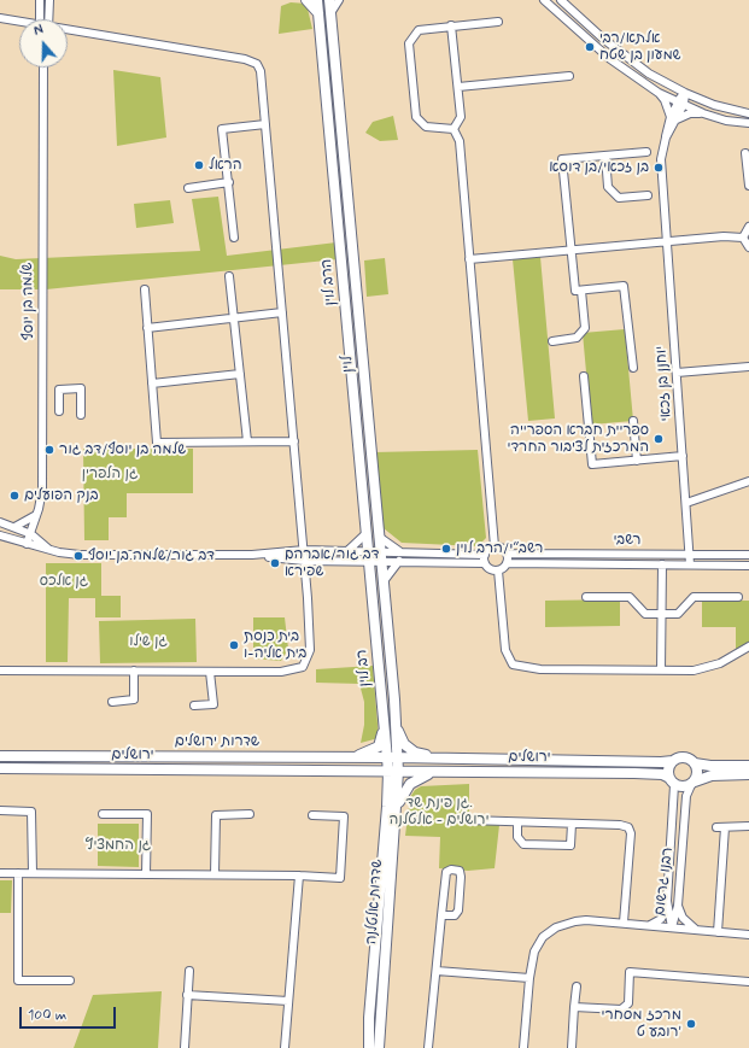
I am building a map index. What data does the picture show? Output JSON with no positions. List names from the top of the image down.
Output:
{
  "streets": {
    "main road": [
      "הרב לוין",
      "לוין",
      "רב לוין",
      "שדרות ירושלים",
      "ירושלים",
      "שדרות אלטלנה"
    ],
    "street": [
      "שלמה בן יוסף",
      "יוחנן בן זכאי",
      "רשבי",
      "רבנו גרשום"
    ]
  },
  "crossings": [
    ["הרב לוין", "רב לוין"],
    ["לוין", "רב לוין"],
    ["לוין", "שדרות ירושלים"],
    ["לוין", "שדרות אלטלנה"],
    ["יוחנן בן זכאי", "רשבי"],
    ["רב לוין", "שדרות ירושלים"],
    ["רב לוין", "שדרות אלטלנה"],
    ["שדרות ירושלים", "ירושלים"],
    ["שדרות ירושלים", "שדרות אלטלנה"],
    ["ירושלים", "רבנו גרשום"],
    ["ירושלים", "שדרות אלטלנה"]
  ],
  "parks": [
    "גן הלפרין",
    "גן אלכס",
    "גן שילו",
    "גן פינת שד. ירושלים - אלטלנה",
    "גן החמציץ"
  ],
  "places": [
    "אלתא/רבי שמעון בן שטח",
    "הראל",
    "בן זכאי/בן דוסא",
    "ספריית חברא הספרייה המרכזית לציבור החרדי",
    "שלמה בן יוסף/דב גור",
    "בנק הפועלים",
    "רשב״י/הרב לוין",
    "דב גור/שלמה בן יוסף",
    "דב גור/אברהם שפירא",
    "בית כנסת בית אליה-ו",
    "מרכז מסחרי רובע ט'"
  ],
  "scale_bar": "100 m",
  "north": "top"
}
